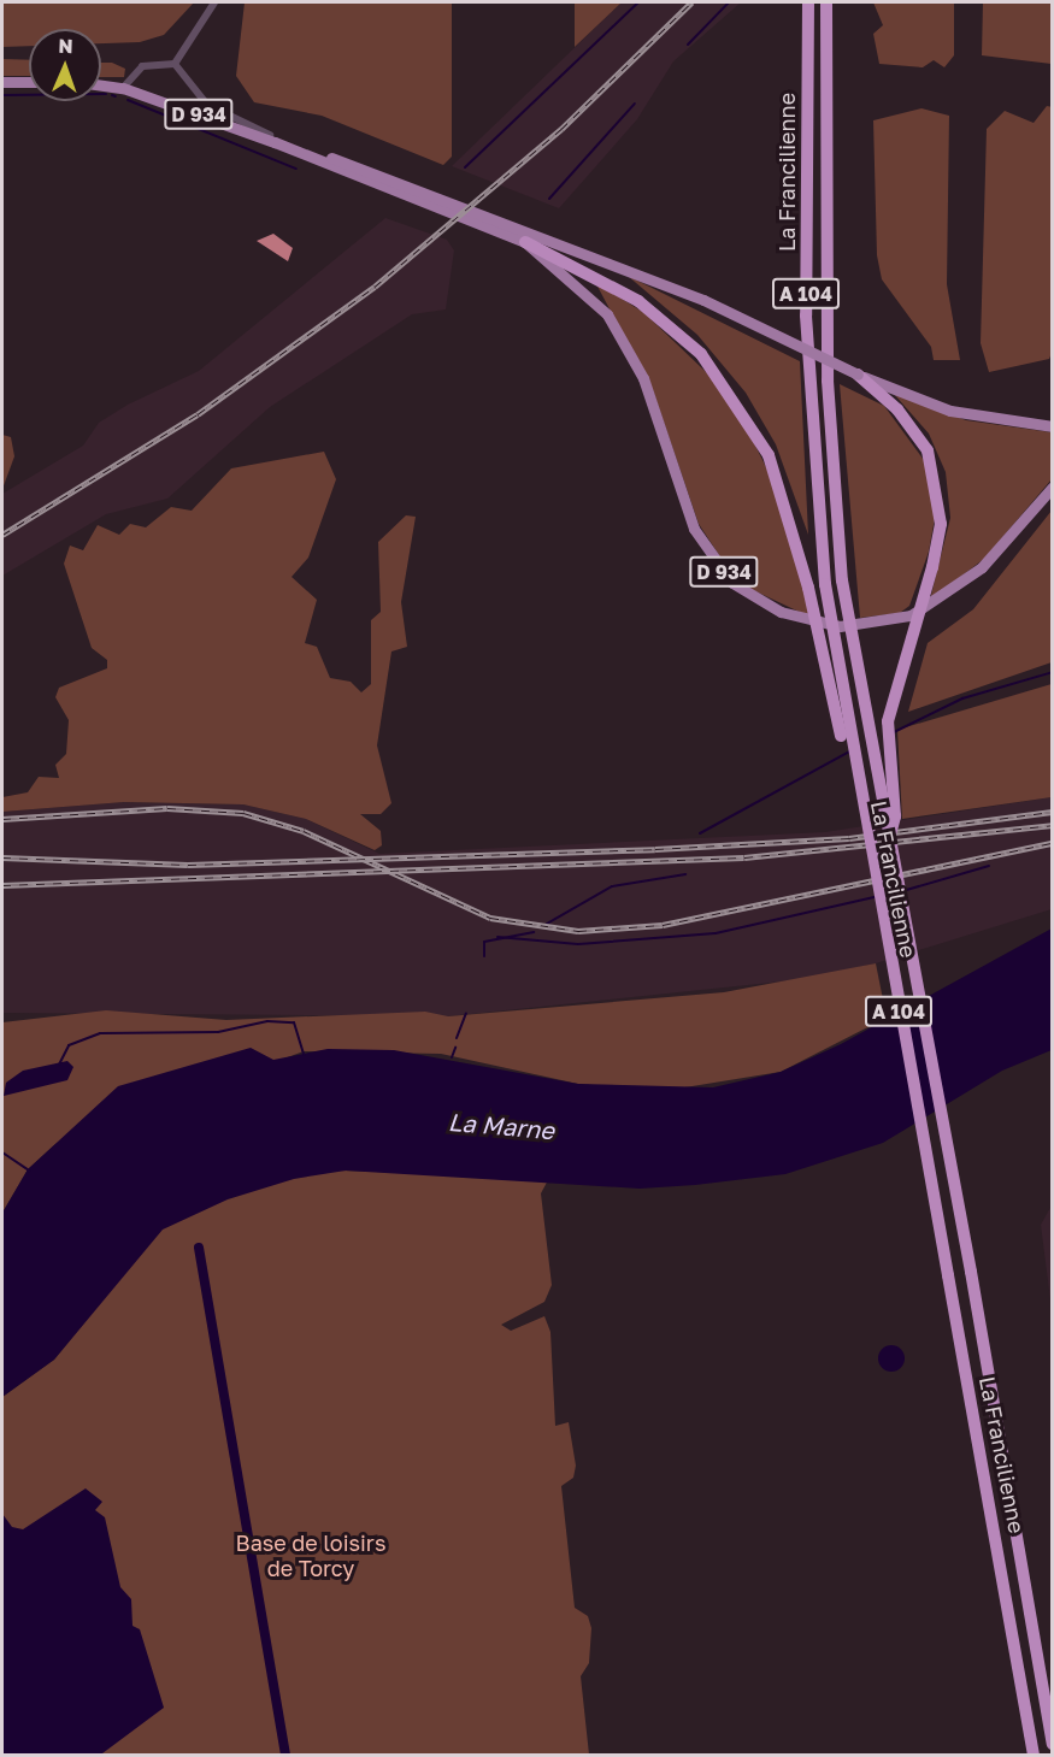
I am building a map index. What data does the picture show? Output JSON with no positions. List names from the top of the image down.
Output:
{
  "streets": {
    "highway": ["La Francilienne", "A 104"],
    "main road": ["D 934"]
  },
  "water": ["La Marne"],
  "parks": ["Base de loisirs de Torcy"],
  "north": "top"
}
